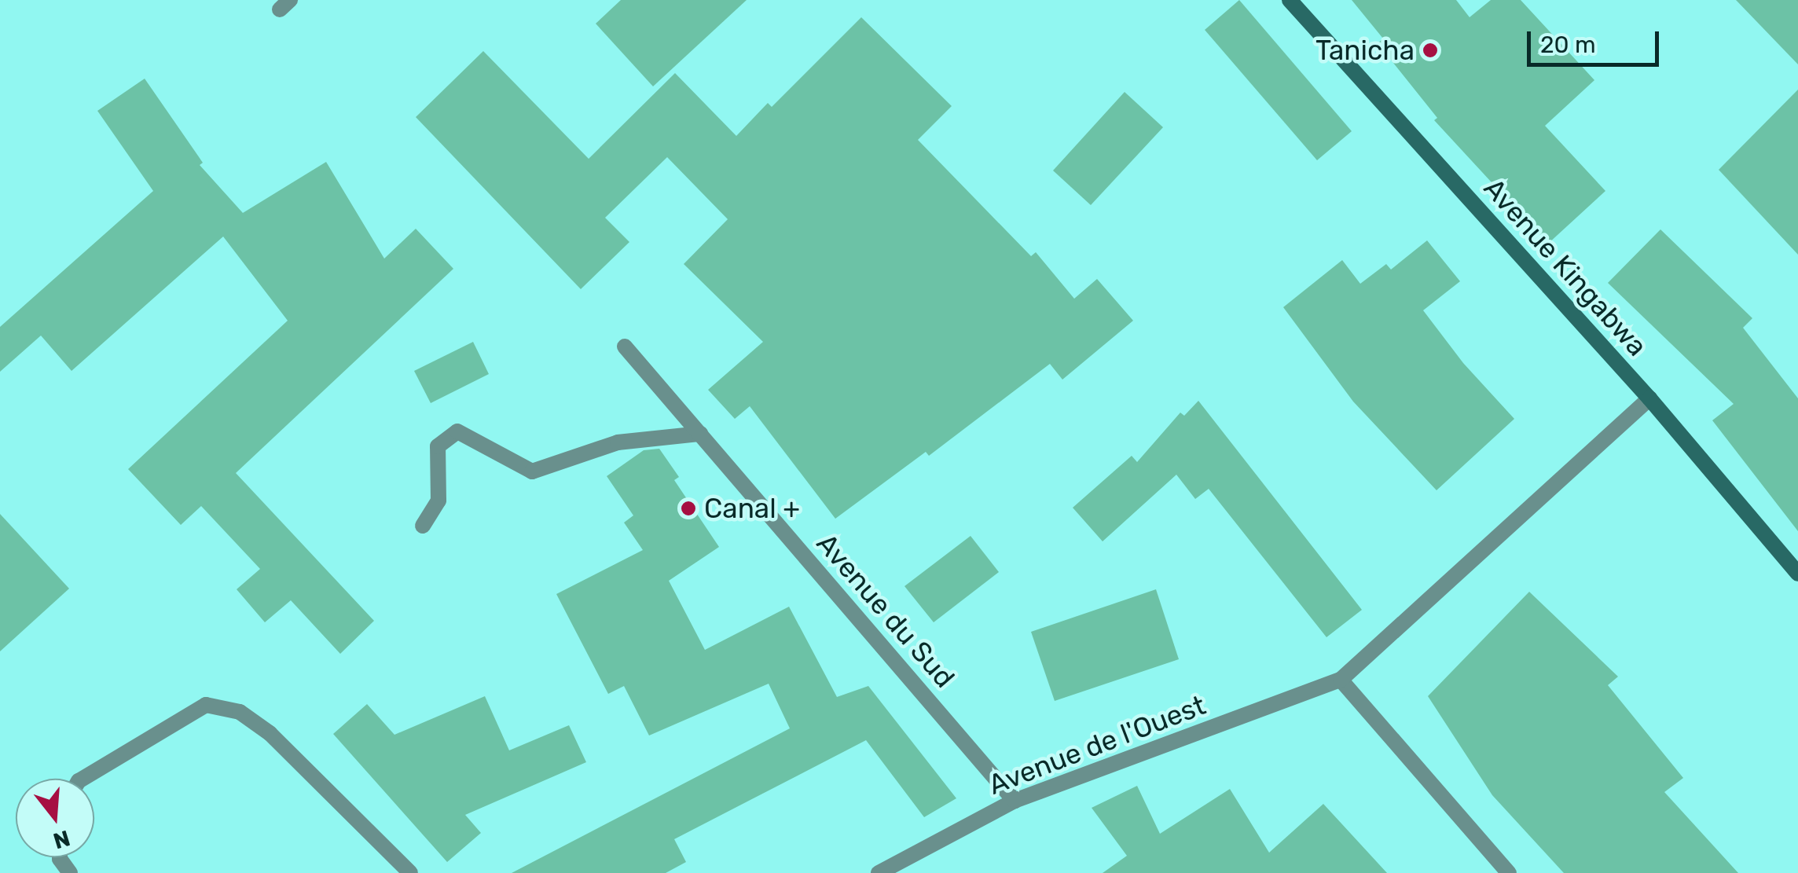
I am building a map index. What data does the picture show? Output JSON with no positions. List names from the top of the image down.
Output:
{
  "streets": {
    "street": ["Avenue Kingabwa", "Avenue du Sud", "Avenue de l'Ouest"]
  },
  "crossings": [
    ["Avenue Kingabwa", "Avenue de l'Ouest"],
    ["Avenue du Sud", "Avenue de l'Ouest"]
  ],
  "places": ["Tanicha", "Canal +"],
  "scale_bar": "20 m",
  "north": "bottom"
}
